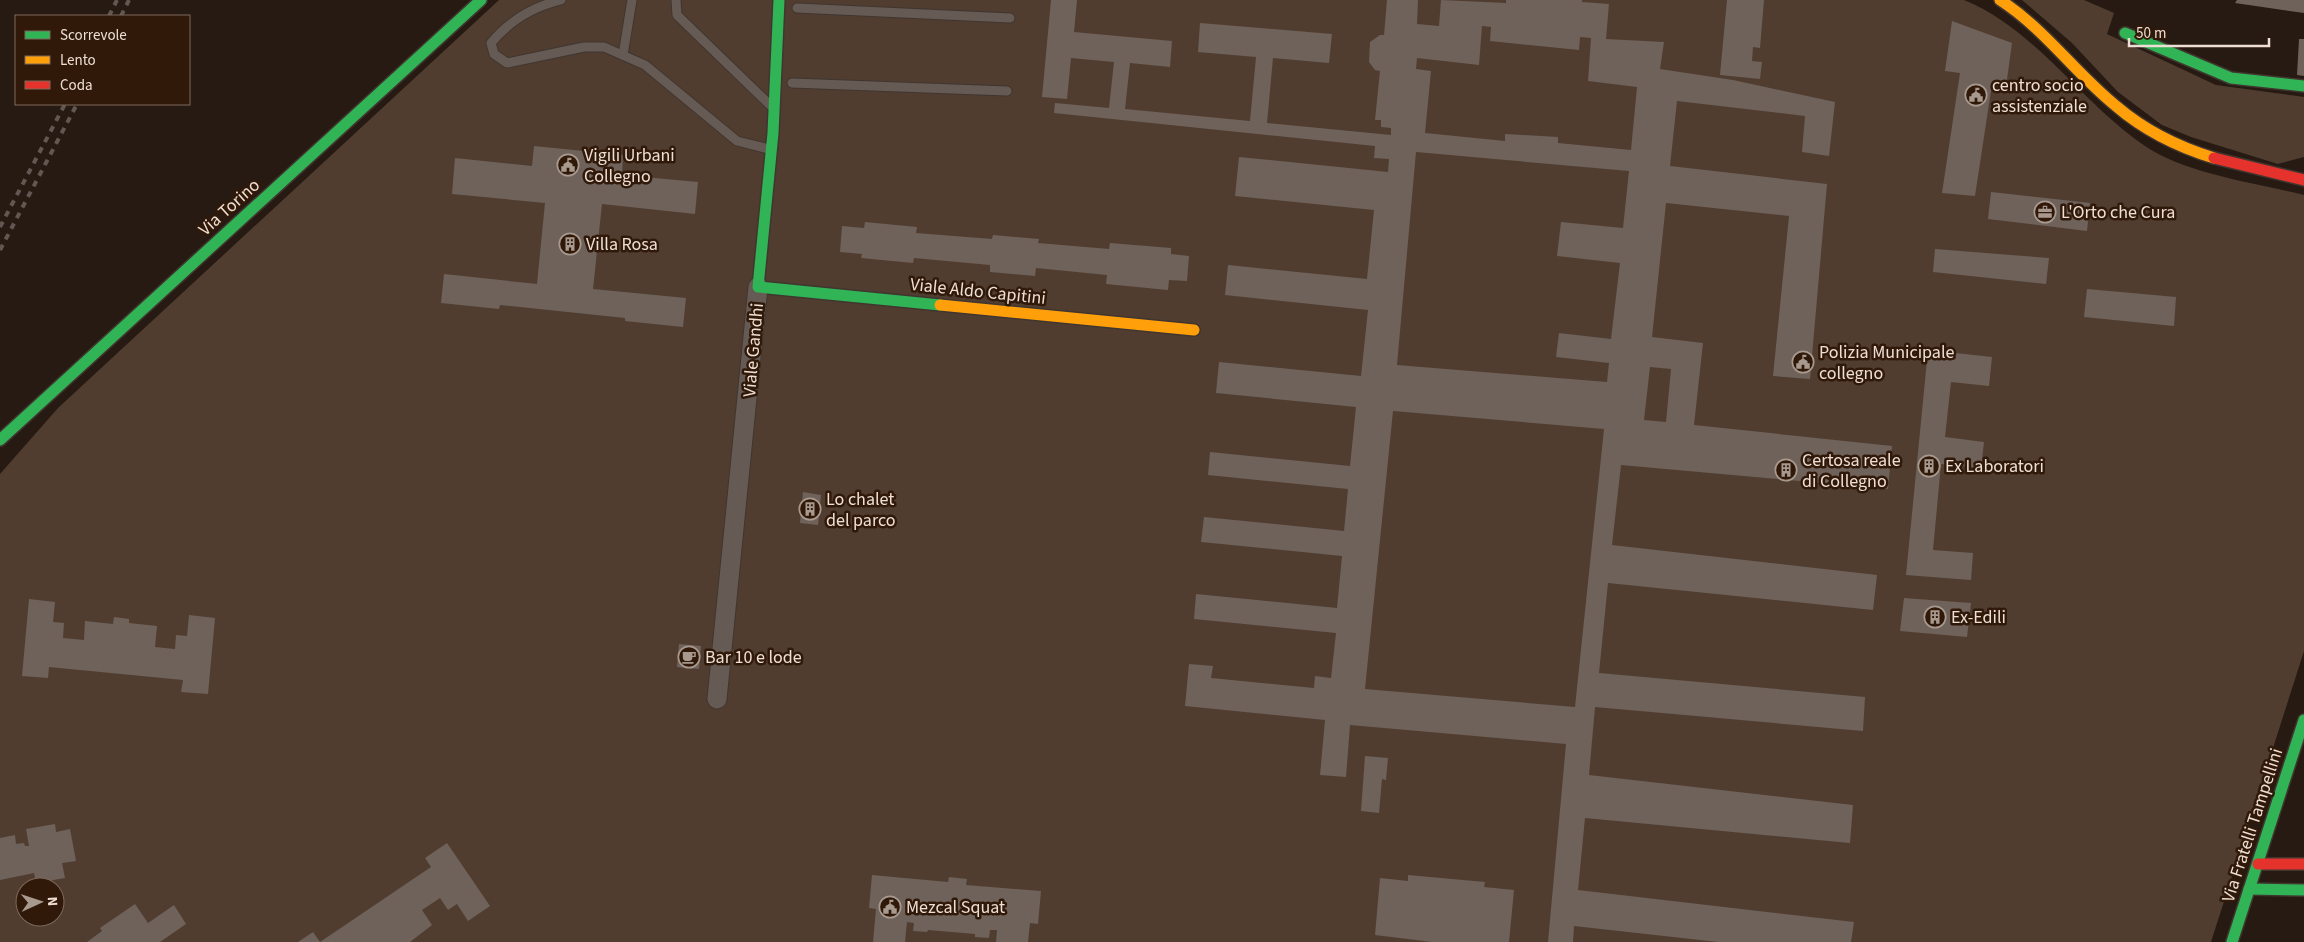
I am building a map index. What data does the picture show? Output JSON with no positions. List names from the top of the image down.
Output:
{
  "streets": {
    "street": [
      "Via Torino",
      "Viale Aldo Capitini",
      "Viale Gandhi",
      "Via Fratelli Tampellini"
    ]
  },
  "crossings": [
    ["Viale Aldo Capitini", "Viale Gandhi"]
  ],
  "places": {
    "public building": [
      "centro socio assistenziale",
      "Vigili Urbani Collegno",
      "Polizia Municipale collegno",
      "Mezcal Squat"
    ],
    "office": ["L'Orto che Cura"],
    "building": [
      "Villa Rosa",
      "Ex Laboratori",
      "Certosa reale di Collegno",
      "Lo chalet del parco",
      "Ex-Edili"
    ],
    "cafe": ["Bar 10 e lode"]
  },
  "legend": ["Scorrevole", "Lento", "Coda"],
  "scale_bar": "50 m",
  "north": "right"
}
